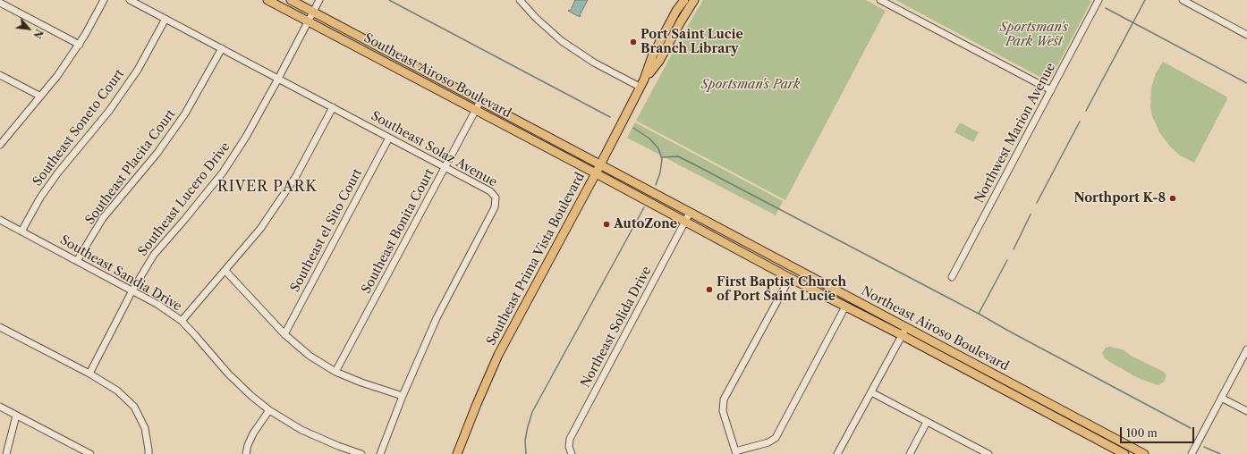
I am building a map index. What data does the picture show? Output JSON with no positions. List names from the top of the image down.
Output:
{
  "streets": {
    "main road": ["Southeast Airoso Boulevard", "Southeast Prima Vista Boulevard", "Northeast Airoso Boulevard"],
    "street": [
      "Southeast Soneto Court",
      "Northwest Marion Avenue",
      "Southeast Solaz Avenue",
      "Southeast Placita Court",
      "Southeast Lucero Drive",
      "Southeast el Sito Court",
      "Southeast Bonita Court",
      "Southeast Sandia Drive",
      "Northeast Solida Drive"
    ]
  },
  "crossings": [
    ["Southeast Airoso Boulevard", "Southeast Lucero Drive"],
    ["Southeast Airoso Boulevard", "Southeast Bonita Court"],
    ["Southeast Airoso Boulevard", "Southeast Prima Vista Boulevard"],
    ["Southeast Airoso Boulevard", "Northeast Airoso Boulevard"],
    ["Southeast Soneto Court", "Southeast Solaz Avenue"],
    ["Southeast Soneto Court", "Southeast Sandia Drive"],
    ["Southeast Solaz Avenue", "Southeast Placita Court"],
    ["Southeast Solaz Avenue", "Southeast Lucero Drive"],
    ["Southeast Solaz Avenue", "Southeast el Sito Court"],
    ["Southeast Solaz Avenue", "Southeast Bonita Court"],
    ["Southeast Placita Court", "Southeast Sandia Drive"],
    ["Southeast Lucero Drive", "Southeast Sandia Drive"],
    ["Southeast Prima Vista Boulevard", "Northeast Airoso Boulevard"],
    ["Northeast Solida Drive", "Northeast Airoso Boulevard"]
  ],
  "districts": ["RIVER PARK"],
  "parks": ["Sportsman's Park West", "Sportsman's Park"],
  "places": [
    "Port Saint Lucie Branch Library",
    "Northport K-8",
    "AutoZone",
    "First Baptist Church of Port Saint Lucie"
  ],
  "scale_bar": "100 m",
  "north": "bottom right"
}
